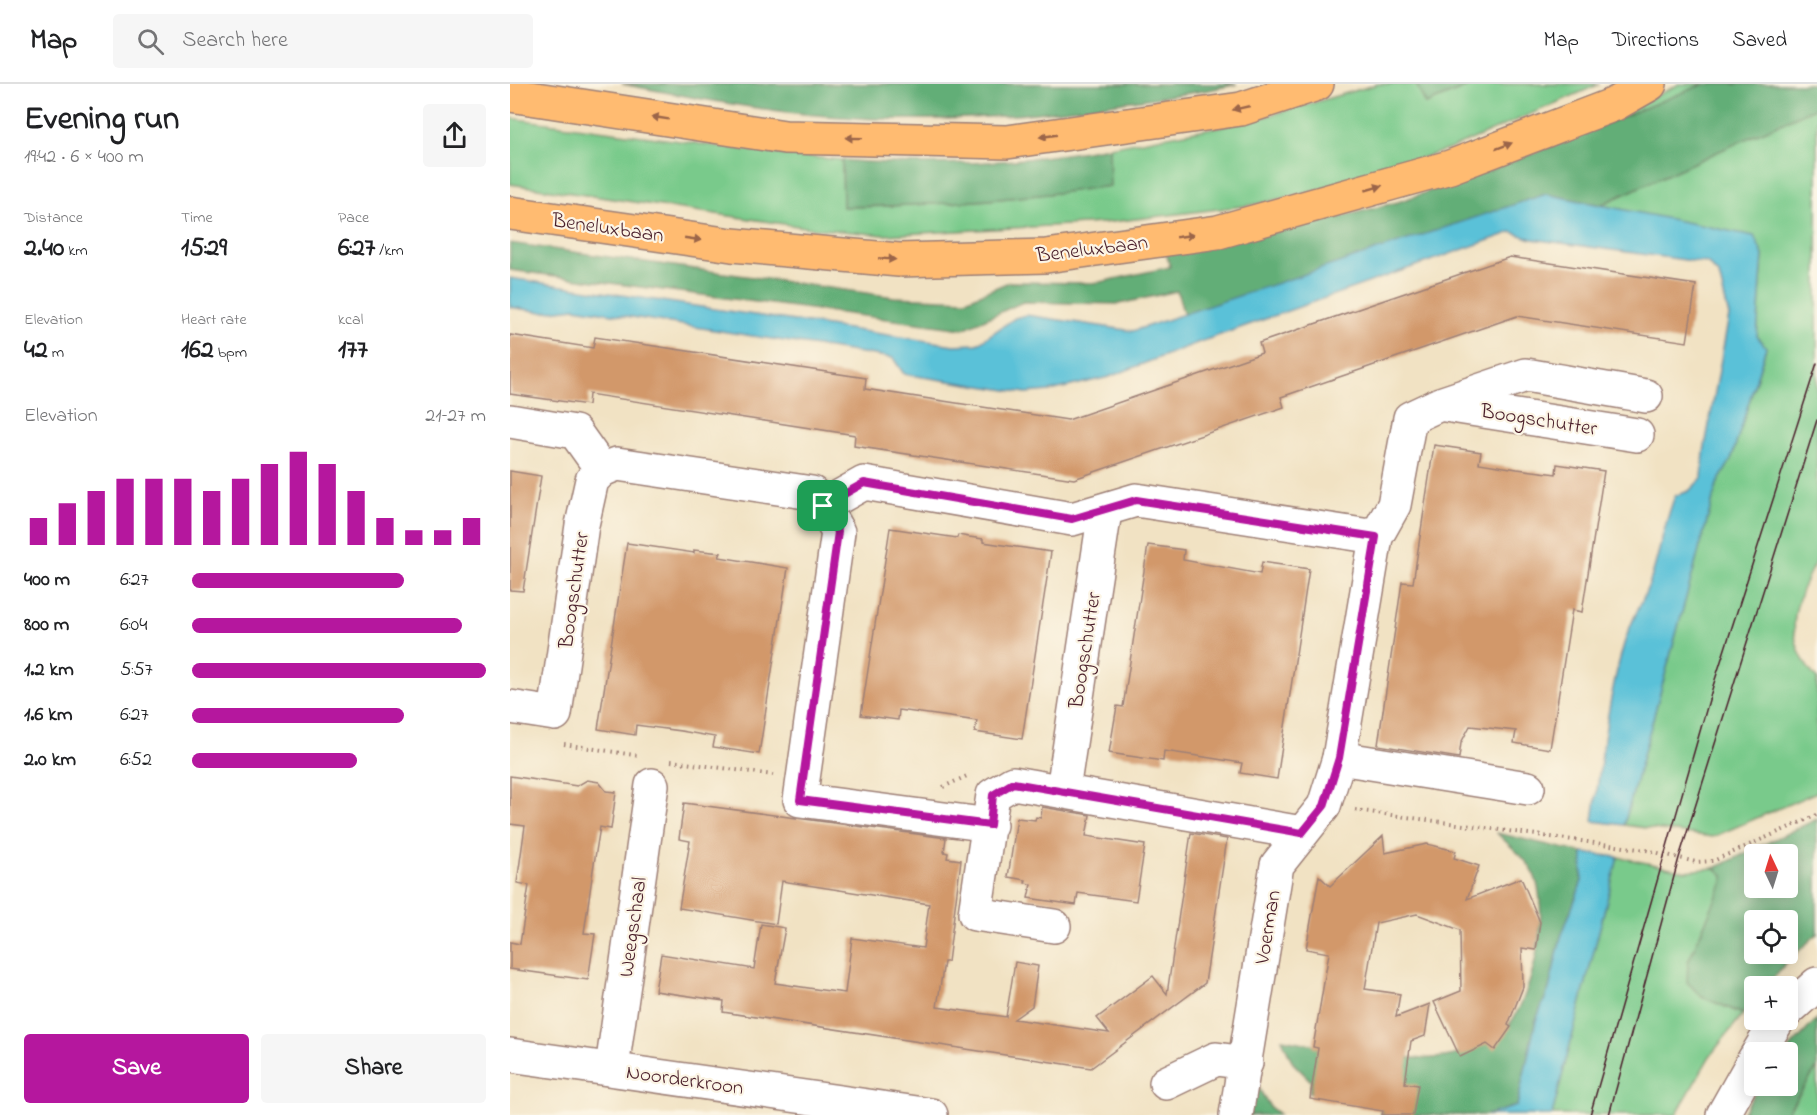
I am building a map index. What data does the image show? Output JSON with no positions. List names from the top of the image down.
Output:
{
  "streets": {
    "main road": ["Beneluxbaan"],
    "street": [
      "Boogschutter",
      "Weegschaal",
      "Voerman",
      "Noorderkroon"
    ]
  },
  "crossings": [
    ["Boogschutter", "Voerman"],
    ["Weegschaal", "Noorderkroon"]
  ],
  "north": "top",
  "page": {
    "header": "Map",
    "search": "Search here",
    "nav": ["Map", "Directions", "Saved"],
    "heading": ["Evening run", "19:42 · 6 × 400 m"],
    "stats": [
      ["Distance", "2.40 km"],
      ["Time", "15:29"],
      ["Pace", "6:27 /km"],
      ["Elevation", "42 m"],
      ["Heart rate", "162 bpm"],
      ["kcal", "177"]
    ],
    "chart": ["Elevation", "21–27 m"],
    "list": [
      {
        "name": "400 m",
        "note": "6:27"
      },
      {
        "name": "800 m",
        "note": "6:04"
      },
      {
        "name": "1.2 km",
        "note": "5:57"
      },
      {
        "name": "1.6 km",
        "note": "6:27"
      },
      {
        "name": "2.0 km",
        "note": "6:52"
      }
    ],
    "map_buttons": ["+", "−"],
    "buttons": ["Save", "Share"]
  }
}
